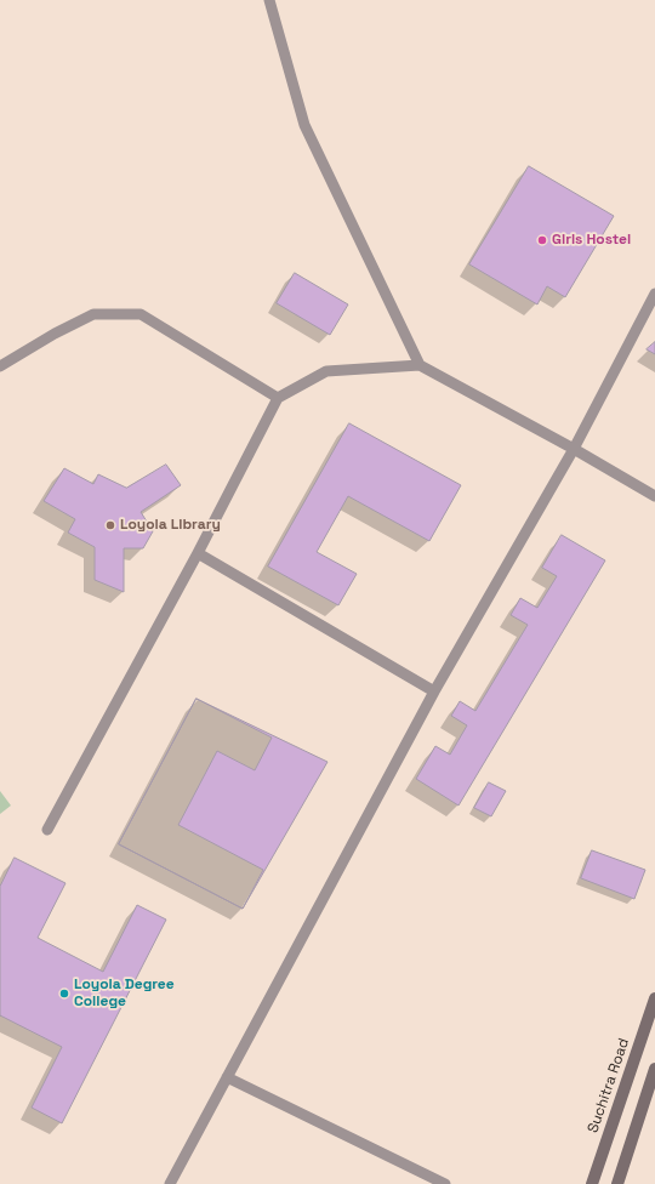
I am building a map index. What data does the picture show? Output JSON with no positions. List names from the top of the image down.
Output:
{
  "streets": {
    "main road": ["Suchitra Road"]
  },
  "places": ["Girls Hostel", "Loyola Library", "Loyola Degree College"]
}
